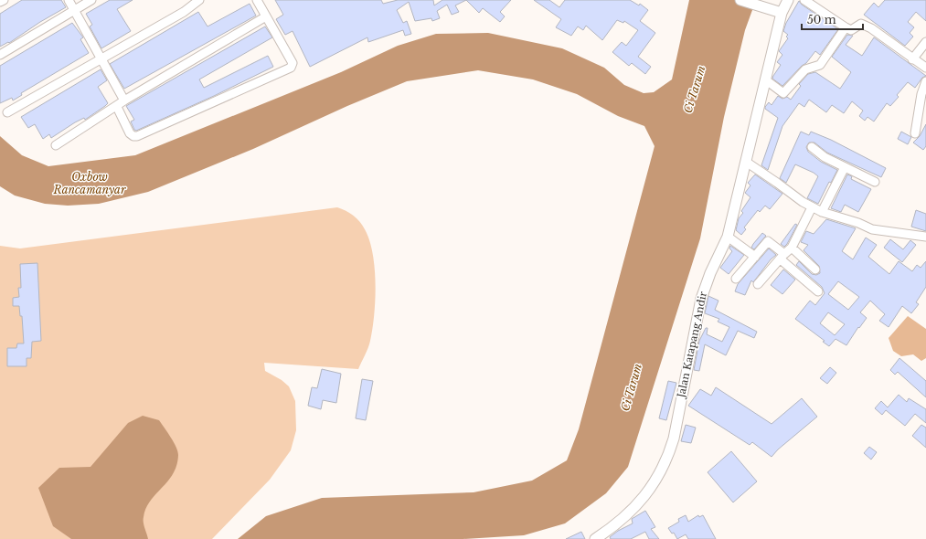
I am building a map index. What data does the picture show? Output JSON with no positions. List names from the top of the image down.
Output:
{
  "streets": {
    "street": ["Jalan Katapang Andir"]
  },
  "water": ["Ci Tarum", "Oxbow Rancamanyar"],
  "scale_bar": "50 m"
}
